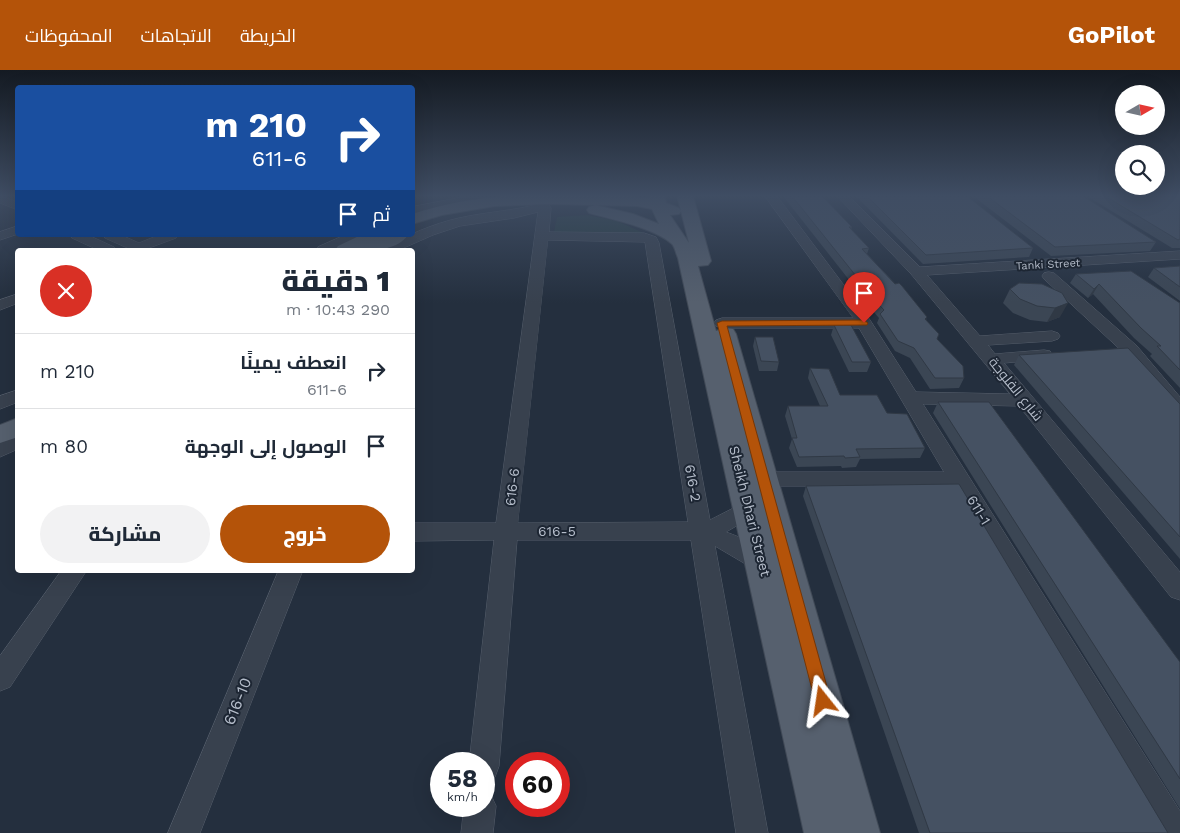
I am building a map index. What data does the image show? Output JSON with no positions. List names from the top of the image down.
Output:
{
  "streets": {
    "main road": ["Sheikh Dhari Street"],
    "street": [
      "Tanki Street",
      "شارع الفلوجة",
      "616-2",
      "616-6",
      "611-1",
      "616-5",
      "616-10"
    ]
  },
  "crossings": [
    ["Tanki Street", "شارع الفلوجة"],
    ["616-2", "616-6"],
    ["616-2", "616-5"],
    ["616-6", "616-5"]
  ],
  "north": "right",
  "page": {
    "header": "GoPilot",
    "nav": ["الخريطة", "الاتجاهات", "المحفوظات"],
    "turn": ["210 m", "611-6"],
    "then": "ثم",
    "heading": ["1 دقيقة", "290 m · 10:43"],
    "list": [
      {
        "name": "انعطف يمينًا",
        "note": "611-6",
        "value": "210 m"
      },
      {
        "name": "الوصول إلى الوجهة",
        "value": "80 m"
      }
    ],
    "buttons": ["خروج", "مشاركة"],
    "speed": "58 km/h",
    "limit": "60"
  }
}
